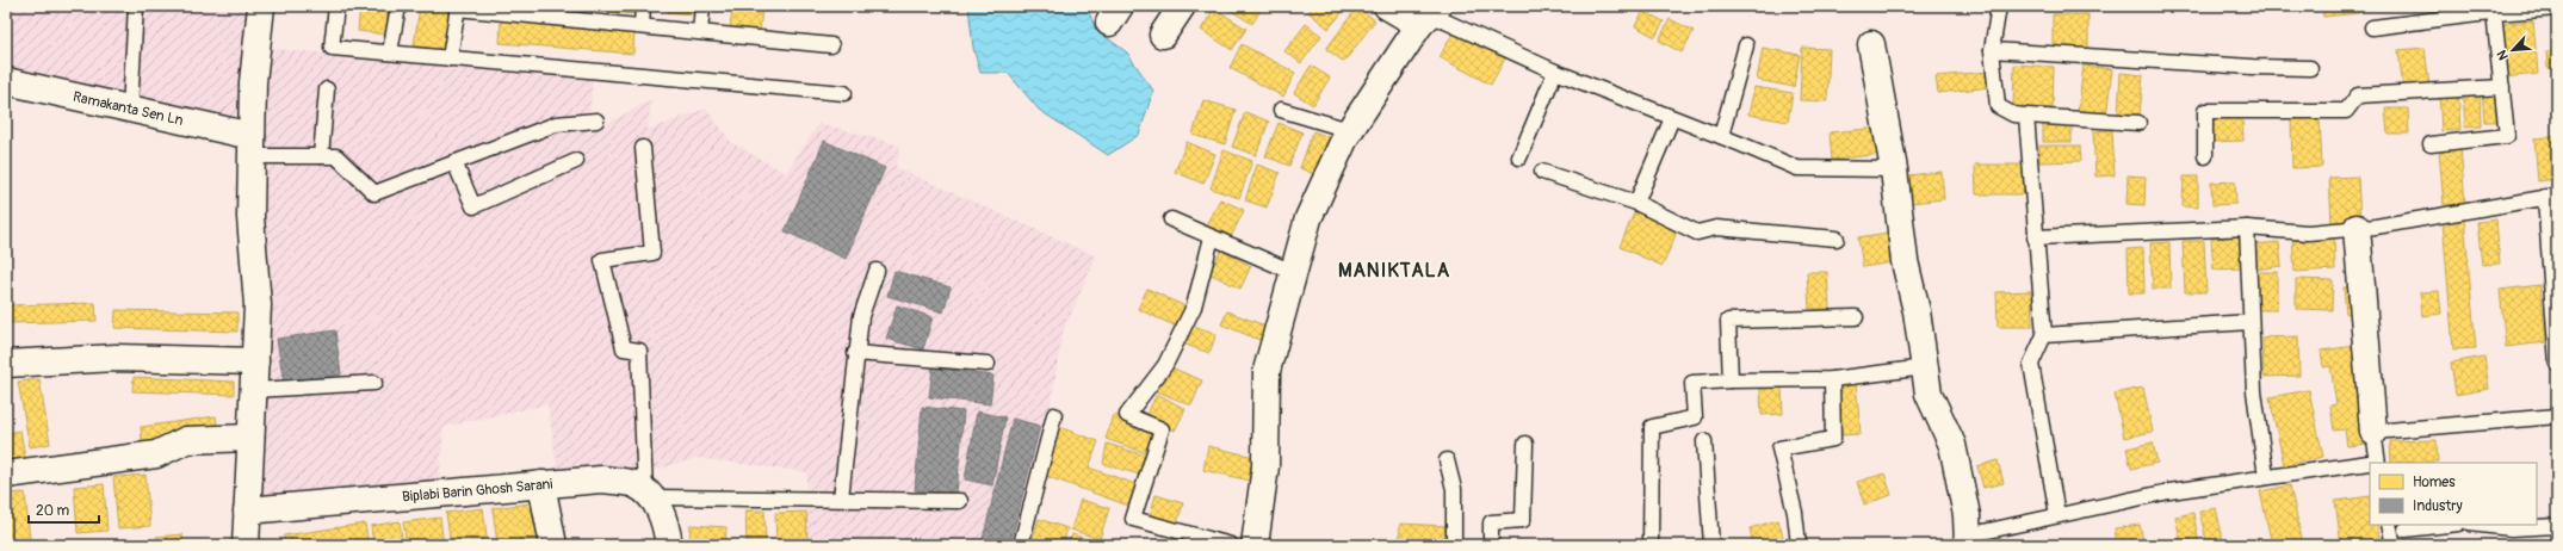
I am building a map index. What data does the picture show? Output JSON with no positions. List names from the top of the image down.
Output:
{
  "streets": {
    "street": ["Ramakanta Sen Ln", "Biplabi Barin Ghosh Sarani"]
  },
  "districts": ["MANIKTALA"],
  "legend": ["Homes", "Industry"],
  "scale_bar": "20 m",
  "north": "bottom left"
}
